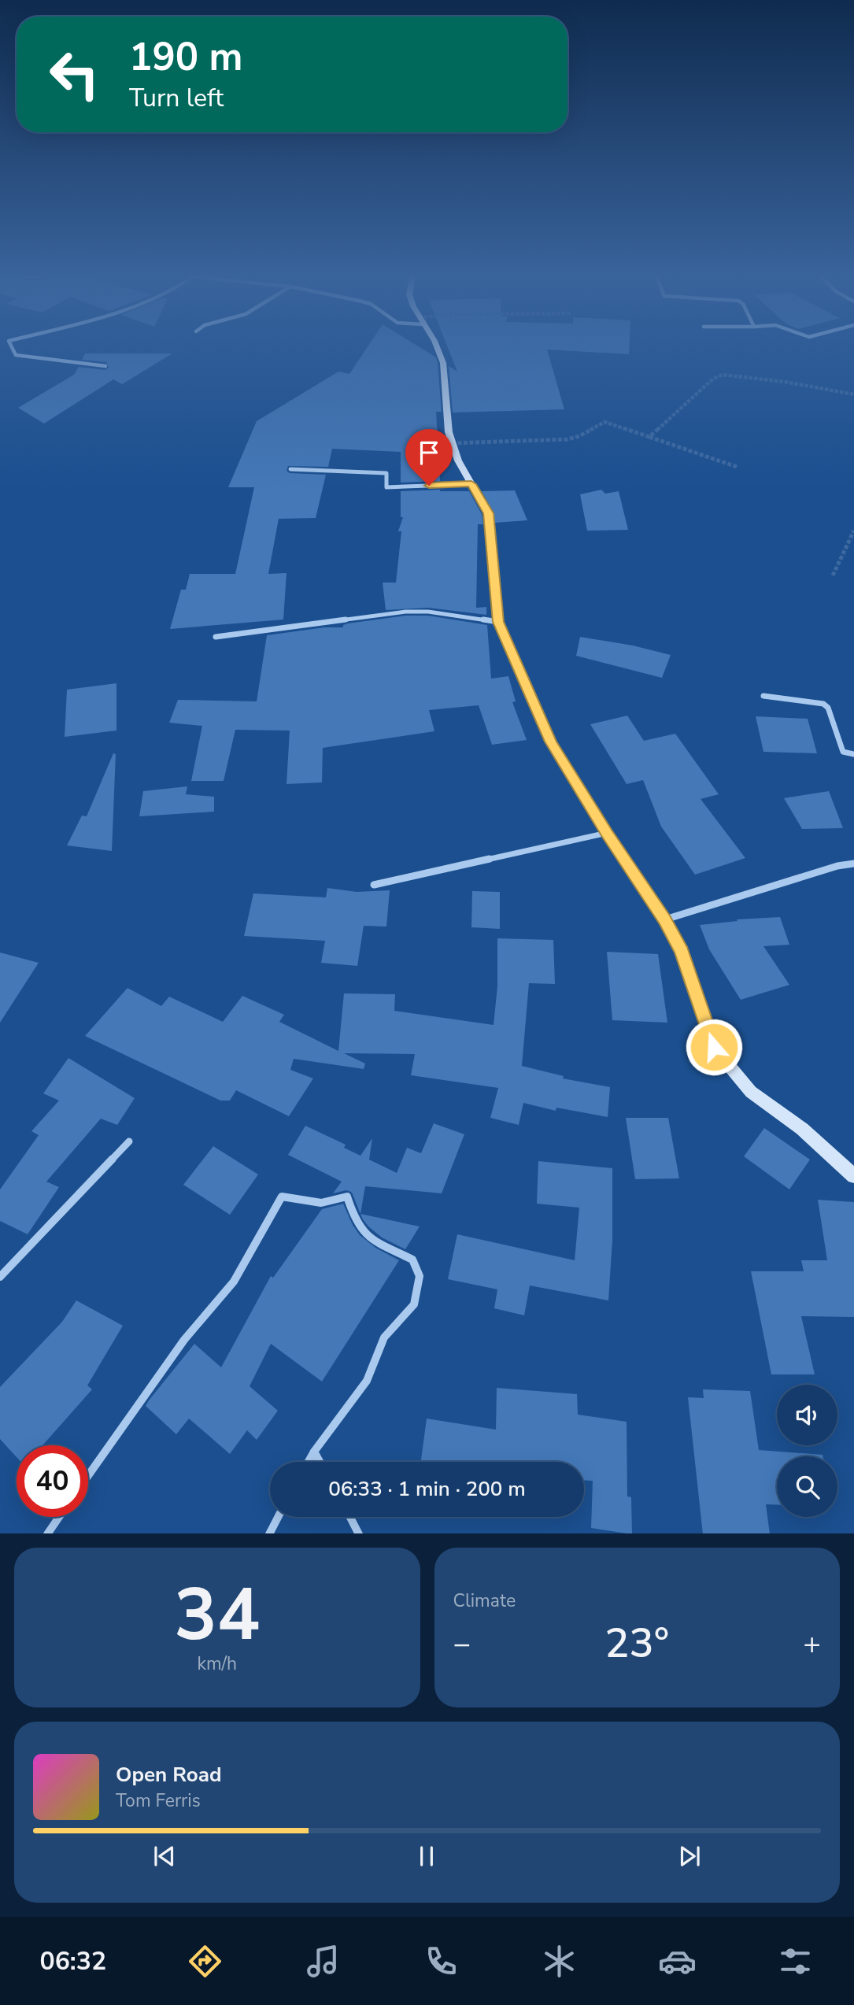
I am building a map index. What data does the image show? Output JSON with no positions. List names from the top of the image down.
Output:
{
  "page": {
    "turn": ["190 m", "Turn left"],
    "limit": "40",
    "trip": "06:33 · 1 min · 200 m",
    "tile": [
      ["34", "km/h"],
      "Climate"
    ],
    "heat": ["−", "23°", "+"],
    "song": ["Open Road", "Tom Ferris"],
    "tabs": "06:32"
  }
}
